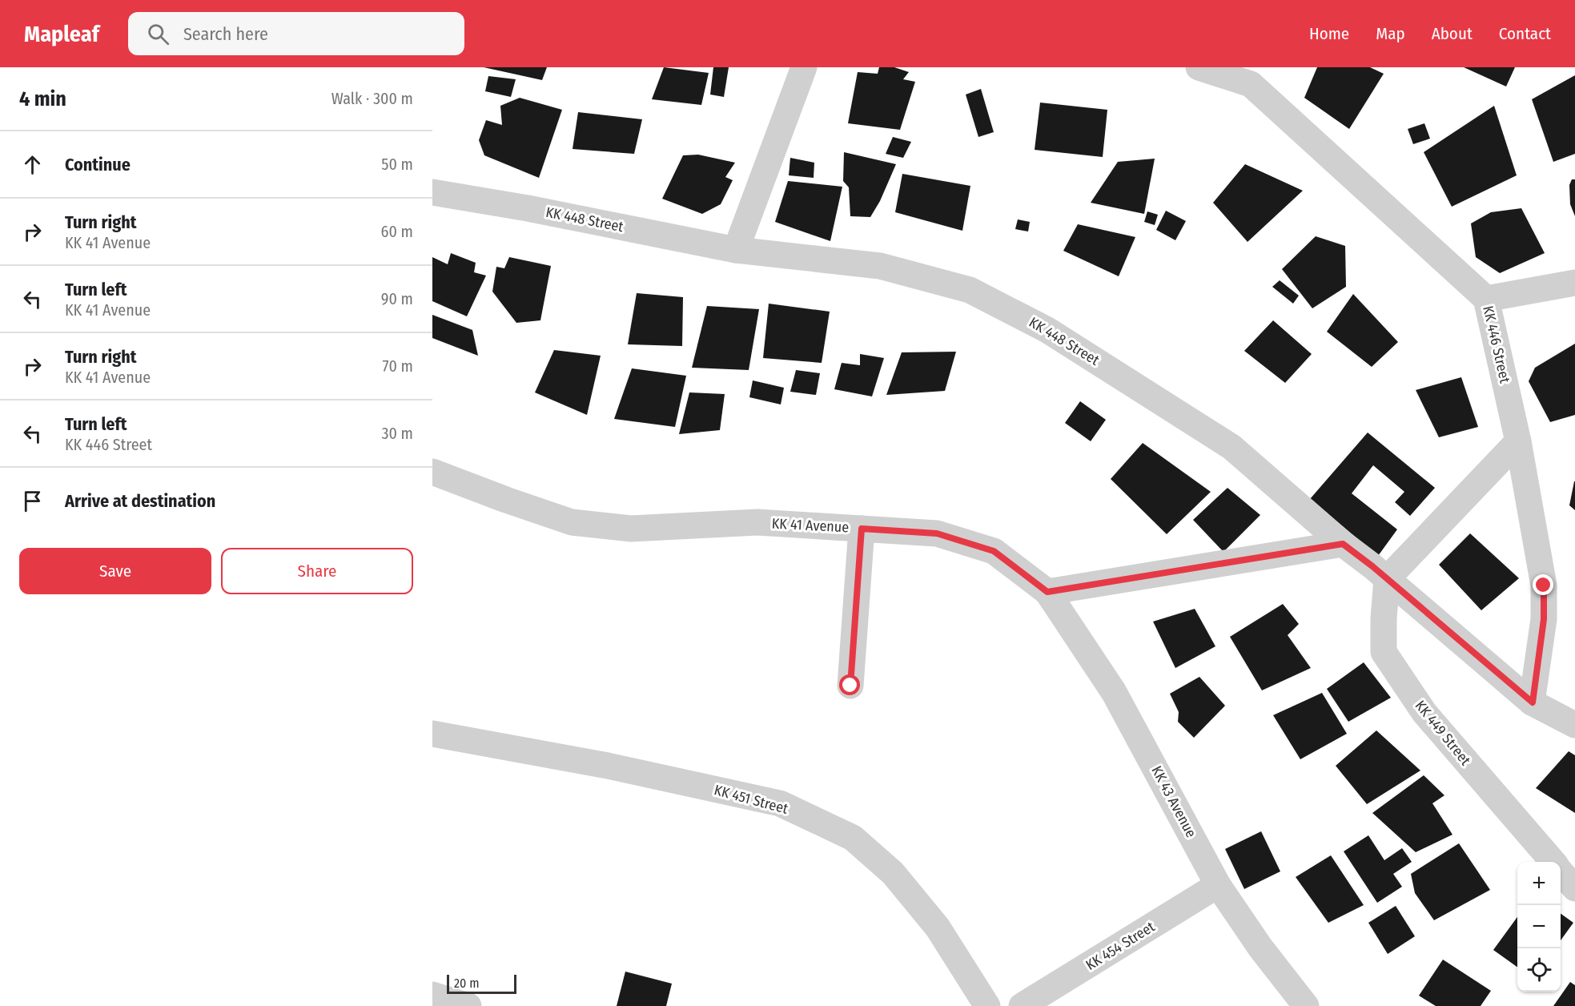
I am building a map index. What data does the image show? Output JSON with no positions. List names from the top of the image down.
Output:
{
  "streets": {
    "street": [
      "KK 448 Street",
      "KK 446 Street",
      "KK 41 Avenue",
      "KK 449 Street",
      "KK 451 Street",
      "KK 43 Avenue",
      "KK 454 Street"
    ]
  },
  "crossings": [
    ["KK 41 Avenue", "KK 43 Avenue"],
    ["KK 43 Avenue", "KK 454 Street"]
  ],
  "scale_bar": "20 m",
  "page": {
    "header": "Mapleaf",
    "search": "Search here",
    "nav": [
      "Home",
      "Map",
      "About",
      "Contact"
    ],
    "heading": ["4 min", "Walk · 300 m"],
    "list": [
      ["Continue", "50 m"],
      ["Turn right", "KK 41 Avenue", "60 m"],
      ["Turn left", "KK 41 Avenue", "90 m"],
      ["Turn right", "KK 41 Avenue", "70 m"],
      ["Turn left", "KK 446 Street", "30 m"],
      "Arrive at destination"
    ],
    "buttons": ["Save", "Share"],
    "map_buttons": ["+", "−"],
    "scale": "20 m"
  }
}
